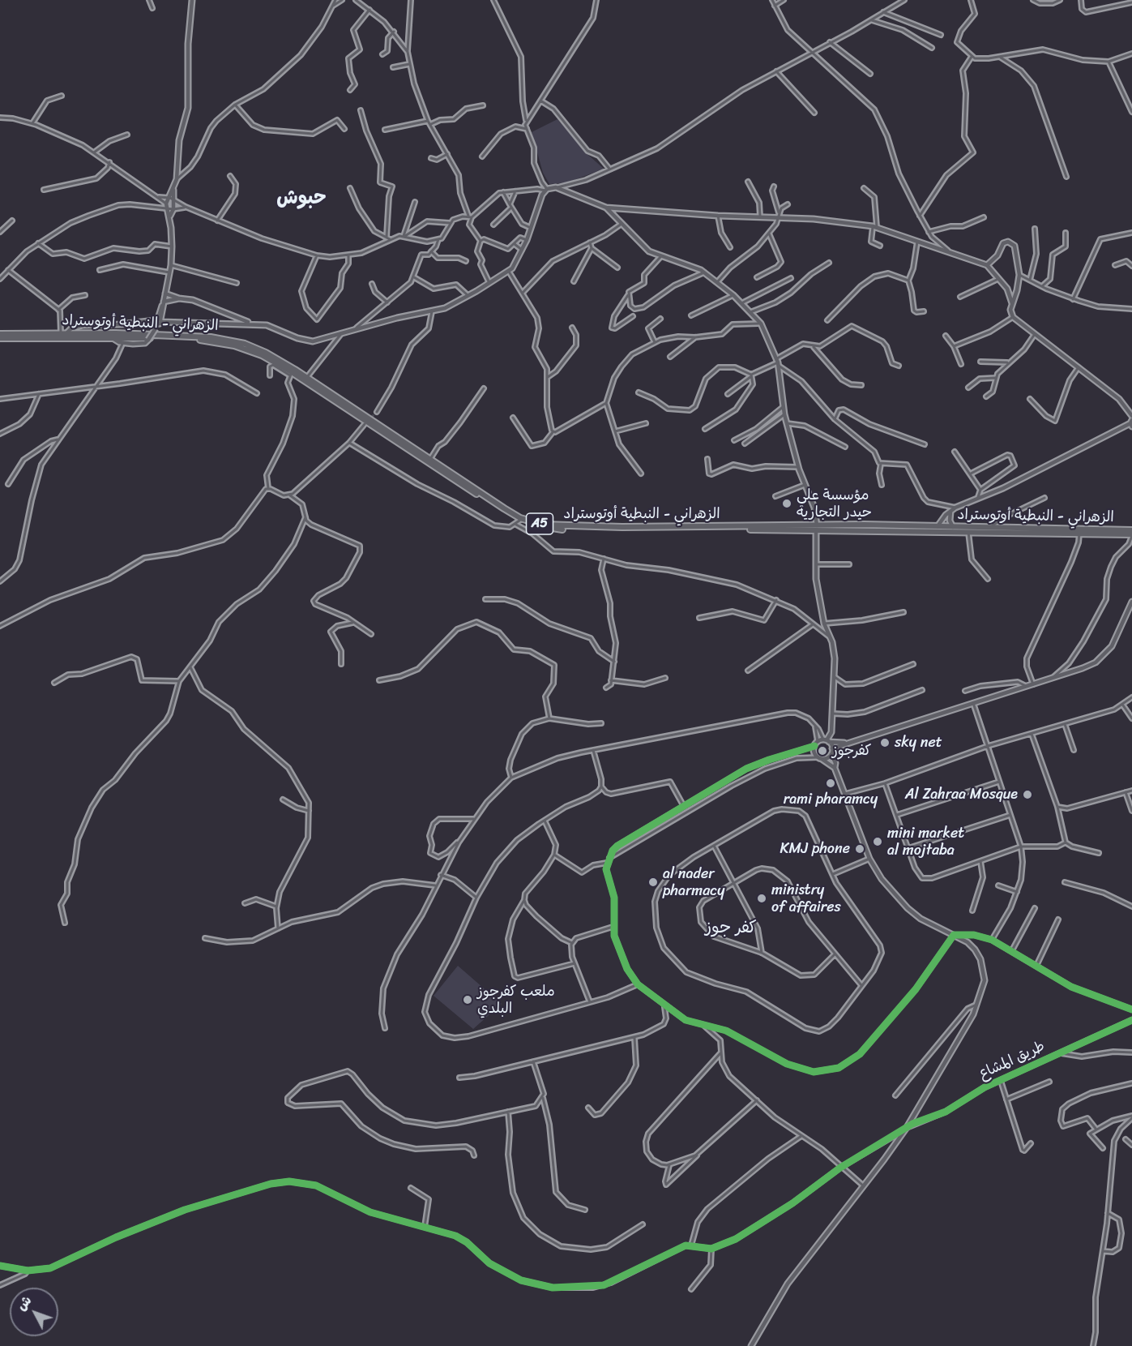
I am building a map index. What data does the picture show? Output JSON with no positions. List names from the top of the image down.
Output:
{
  "streets": {
    "highway": ["الزهراني - النبطية أوتوستراد", "A5"],
    "street": ["طريق المشاع"]
  },
  "districts": ["حبوش", "كفر جوز"],
  "places": [
    "مؤسسة علي حيدر التجاريه",
    "sky net",
    "كفرجوز",
    "rami pharamcy",
    "Al Zahraa Mosque",
    "mini market al mojtaba",
    "KMJ phone",
    "al nader pharmacy",
    "ministry of affaires",
    "ملعب كفرجوز البلدي"
  ],
  "north": "top left"
}
